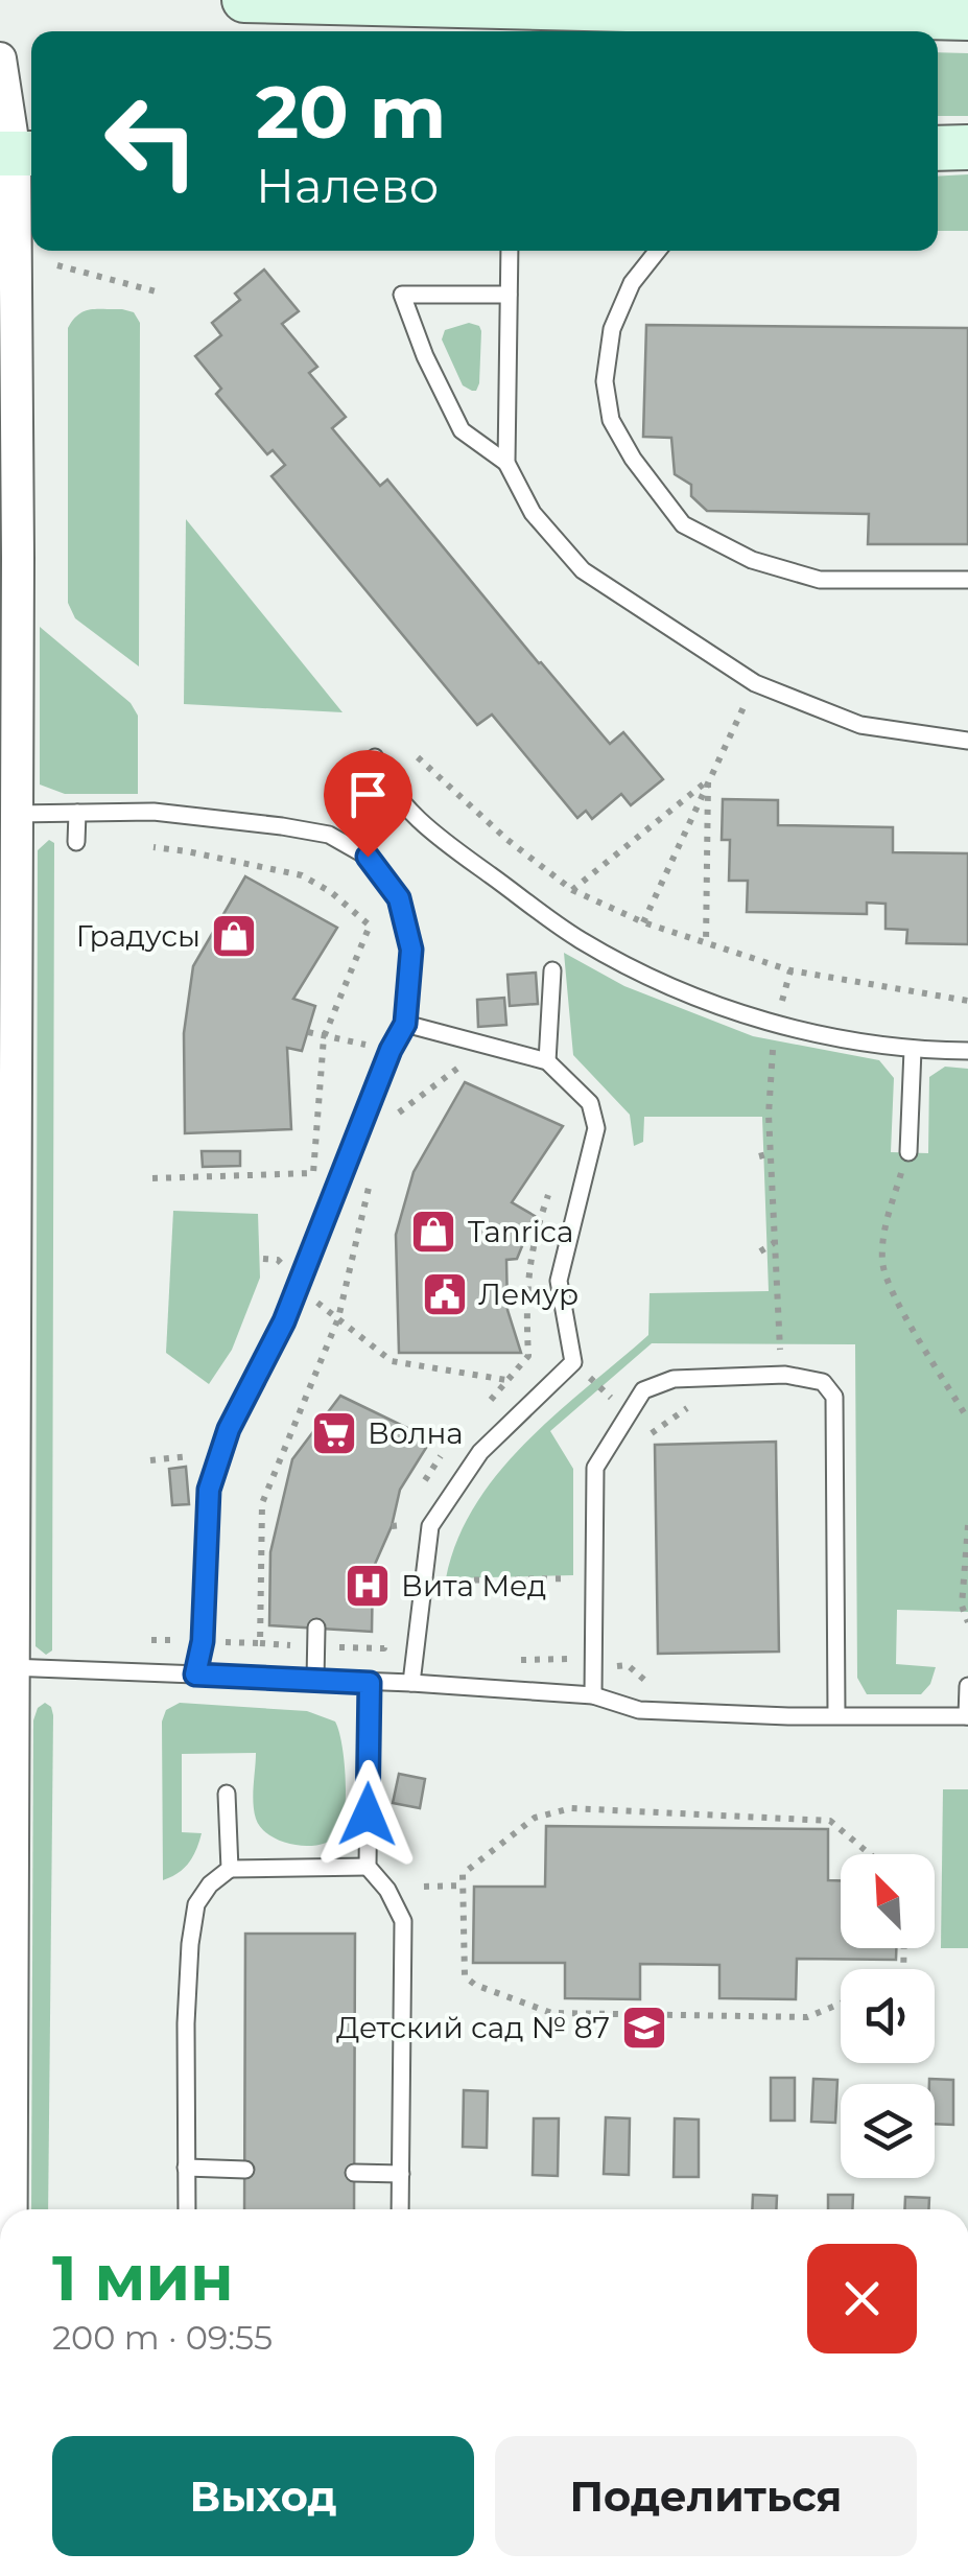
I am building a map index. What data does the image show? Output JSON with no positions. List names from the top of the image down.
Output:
{
  "places": {
    "shop": ["Градусы", "Tanrica"],
    "public building": ["Лемур"],
    "supermarket": ["Волна"],
    "hospital": ["Вита Мед"],
    "school or university": ["Детский сад № 87"]
  },
  "north": "top left",
  "page": {
    "turn": ["20 m", "Налево"],
    "heading": ["1 мин", "200 m · 09:55"],
    "buttons": ["Выход", "Поделиться"]
  }
}
